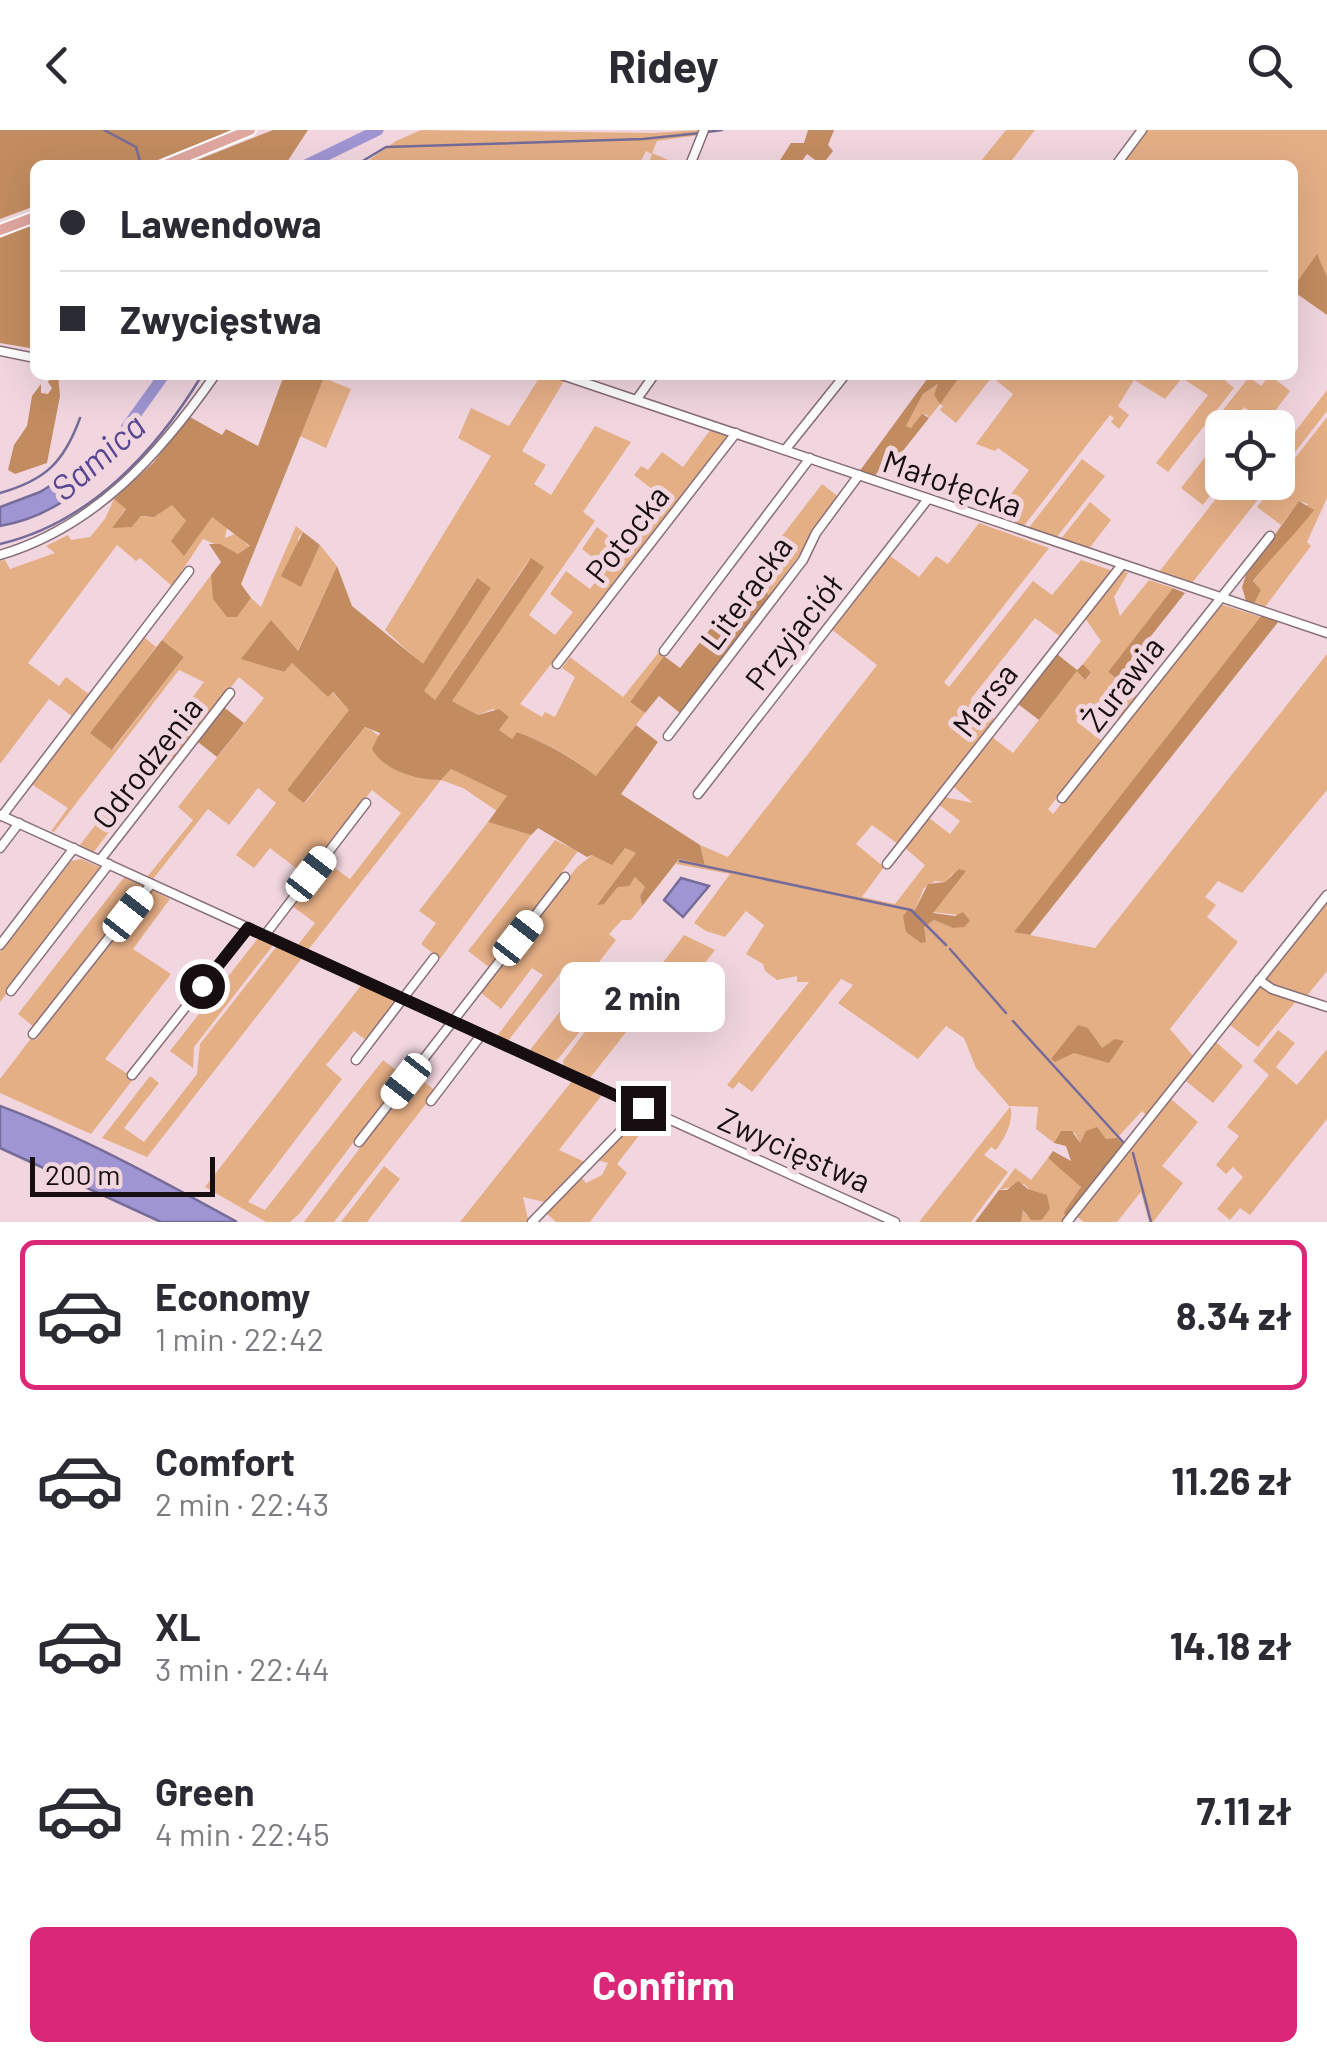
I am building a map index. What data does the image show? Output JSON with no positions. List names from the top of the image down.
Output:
{
  "streets": {
    "street": [
      "Małołęcka",
      "Potocka",
      "Literacka",
      "Przyjaciół",
      "Żurawia",
      "Marsa",
      "Odrodzenia",
      "Zwycięstwa"
    ]
  },
  "crossings": [
    ["Małołęcka", "Potocka"],
    ["Małołęcka", "Literacka"],
    ["Małołęcka", "Przyjaciół"],
    ["Małołęcka", "Żurawia"],
    ["Małołęcka", "Marsa"],
    ["Odrodzenia", "Zwycięstwa"]
  ],
  "water": ["Samica"],
  "scale_bar": "200 m",
  "page": {
    "header": "Ridey",
    "banner": ["Lawendowa", "Zwycięstwa"],
    "bubble": "2 min",
    "scale": "200 m",
    "list": [
      {
        "name": "Economy",
        "note": "1 min · 22:42",
        "value": "8.34 zł"
      },
      {
        "name": "Comfort",
        "note": "2 min · 22:43",
        "value": "11.26 zł"
      },
      {
        "name": "XL",
        "note": "3 min · 22:44",
        "value": "14.18 zł"
      },
      {
        "name": "Green",
        "note": "4 min · 22:45",
        "value": "7.11 zł"
      }
    ],
    "buttons": "Confirm"
  }
}
